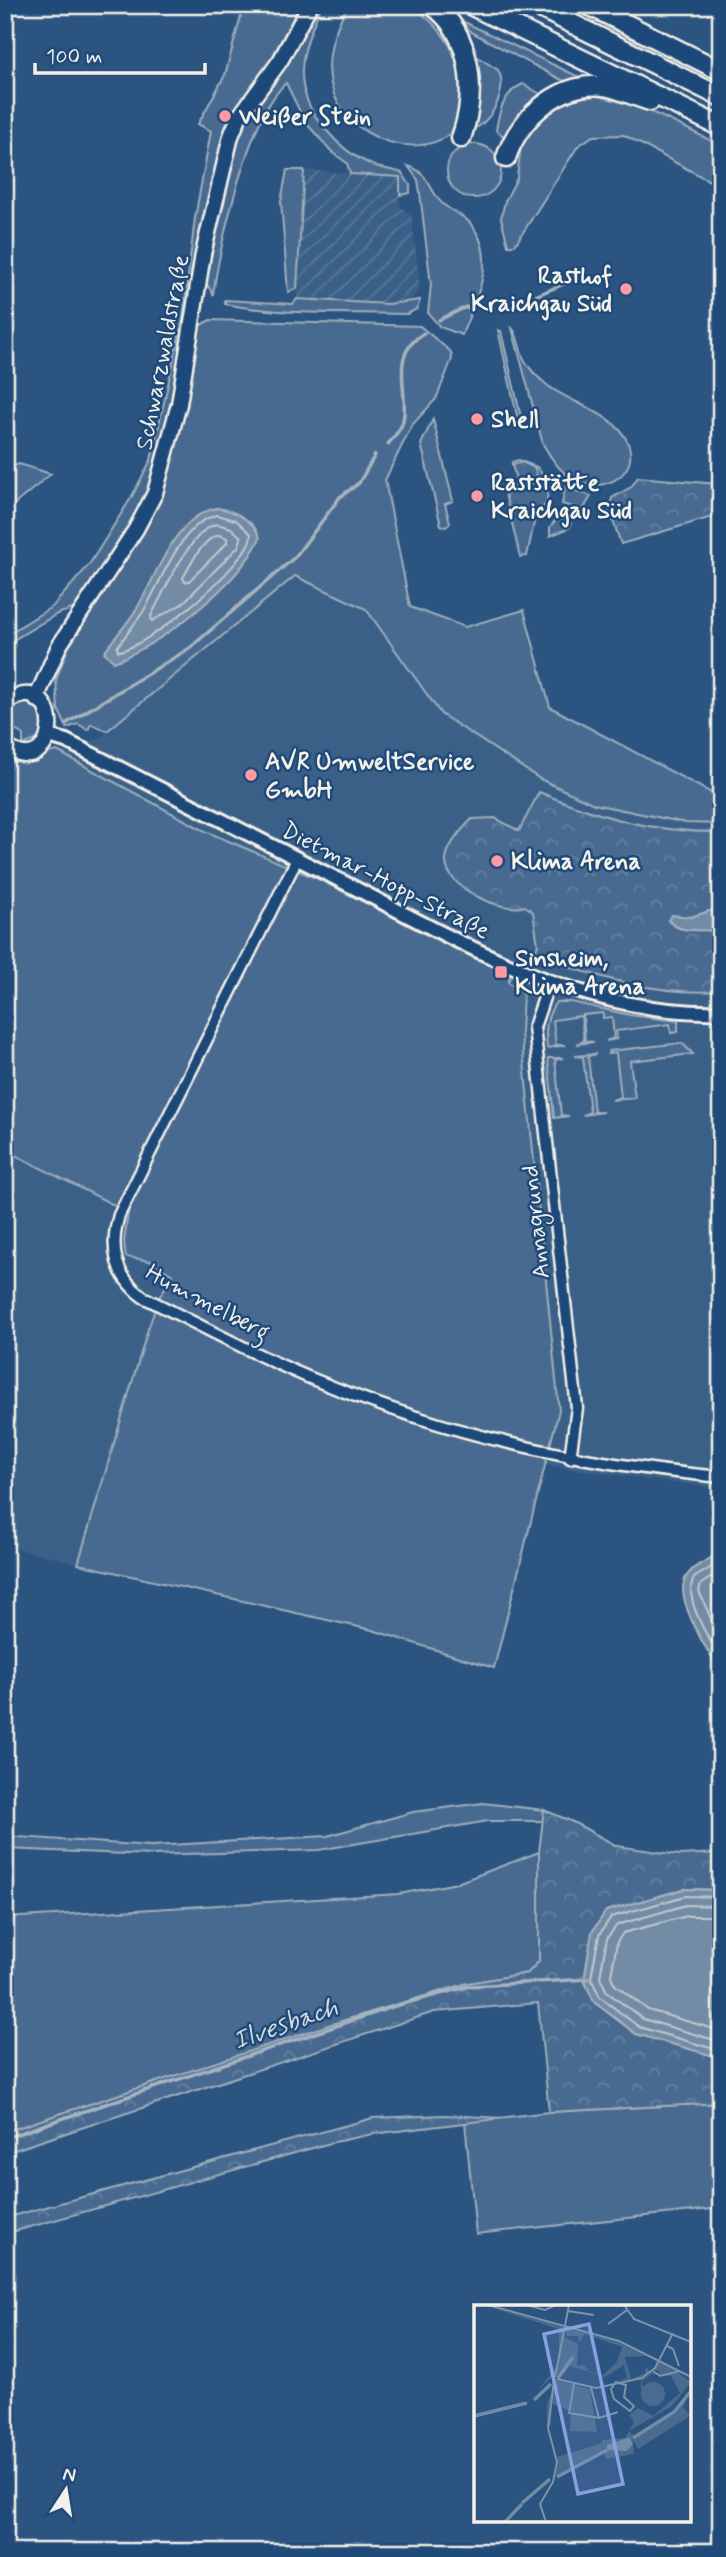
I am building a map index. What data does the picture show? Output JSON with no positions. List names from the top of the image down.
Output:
{
  "streets": {
    "main road": ["Schwarzwaldstraße"],
    "street": ["Dietmar-Hopp-Straße", "Annagrund", "Hummelberg"]
  },
  "crossings": [
    ["Dietmar-Hopp-Straße", "Annagrund"],
    ["Dietmar-Hopp-Straße", "Hummelberg"],
    ["Annagrund", "Hummelberg"]
  ],
  "water": ["Ilvesbach"],
  "places": {
    "other": [
      "Weißer Stein",
      "Rasthof Kraichgau Süd",
      "Shell",
      "Raststätte Kraichgau Süd",
      "AVR UmweltService GmbH",
      "Klima Arena"
    ],
    "transit": ["Sinsheim, Klima Arena"]
  },
  "scale_bar": "100 m",
  "north": "top"
}
